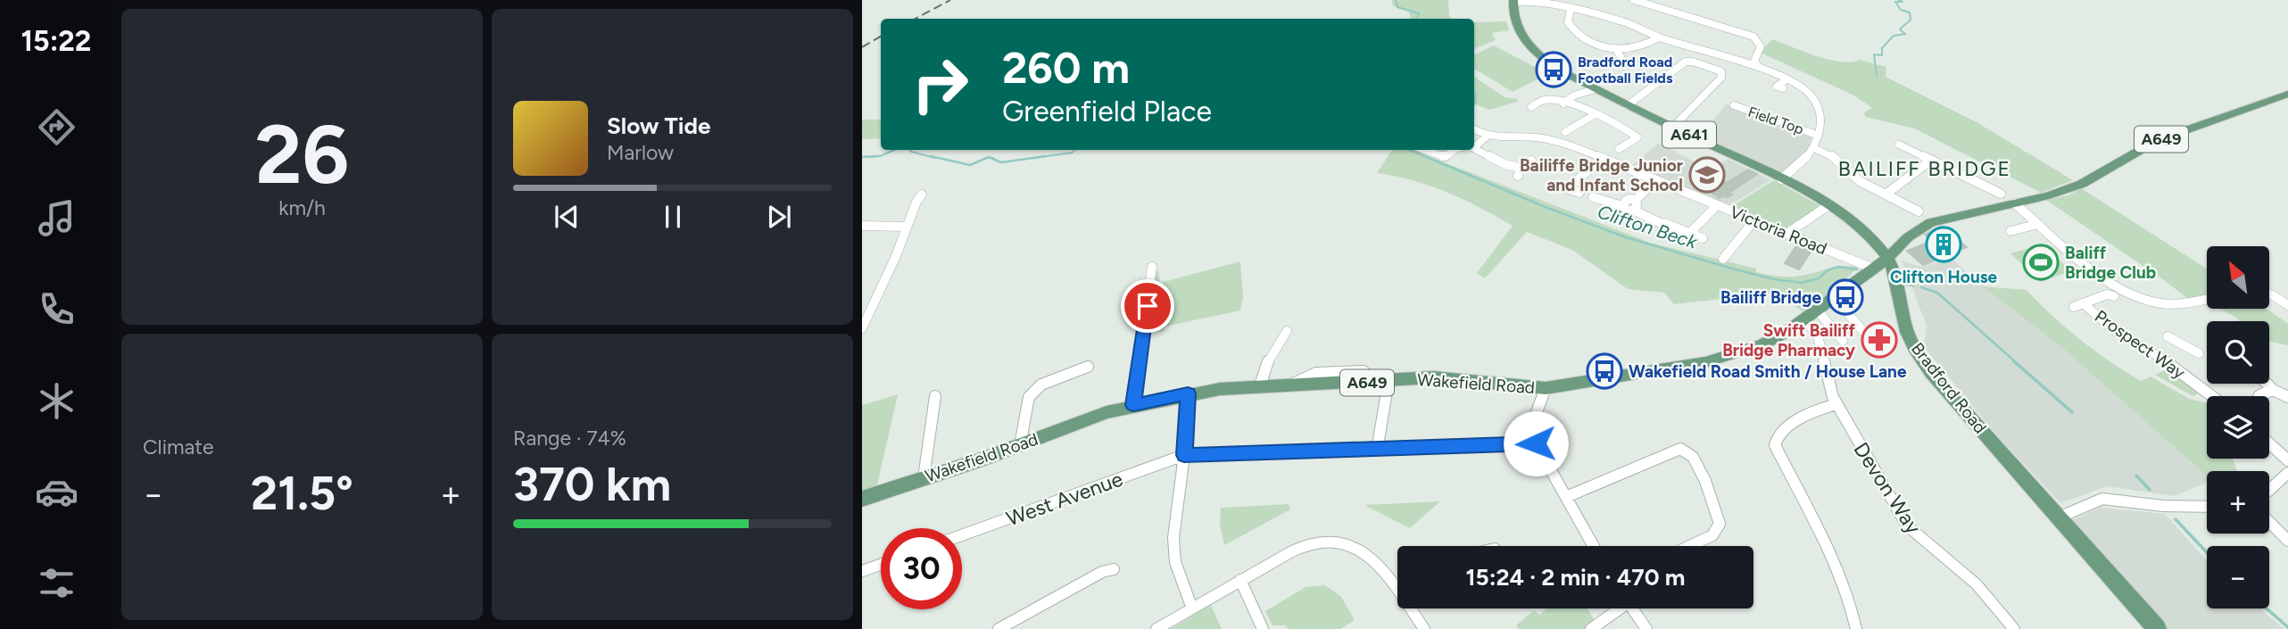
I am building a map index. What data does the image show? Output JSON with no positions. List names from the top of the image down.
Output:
{
  "streets": {
    "main road": [
      "A641",
      "A649",
      "Wakefield Road",
      "Bradford Road"
    ],
    "street": [
      "Field Top",
      "Victoria Road",
      "Prospect Way",
      "Devon Way",
      "West Avenue"
    ]
  },
  "crossings": [
    ["A649", "Wakefield Road"],
    ["A649", "Bradford Road"],
    ["Victoria Road", "Wakefield Road"],
    ["Wakefield Road", "Bradford Road"],
    ["Wakefield Road", "Devon Way"]
  ],
  "districts": ["BAILIFF BRIDGE"],
  "water": ["Clifton Beck"],
  "places": {
    "bus stop": ["Bradford Road Football Fields", "Bailiff Bridge", "Wakefield Road Smith / House Lane"],
    "school or university": ["Bailiffe Bridge Junior and Infant School"],
    "building": ["Clifton House"],
    "sports": ["Baliff Bridge Club"],
    "pharmacy": ["Swift Bailiff Bridge Pharmacy"]
  },
  "north": "top left",
  "page": {
    "tabs": "15:22",
    "tile": [
      ["26", "km/h"],
      "Climate",
      ["Range · 74%", "370 km"]
    ],
    "turn": ["260 m", "Greenfield Place"],
    "song": ["Slow Tide", "Marlow"],
    "map_buttons": ["+", "−"],
    "heat": ["−", "21.5°", "+"],
    "limit": "30",
    "trip": "15:24 · 2 min · 470 m"
  }
}
